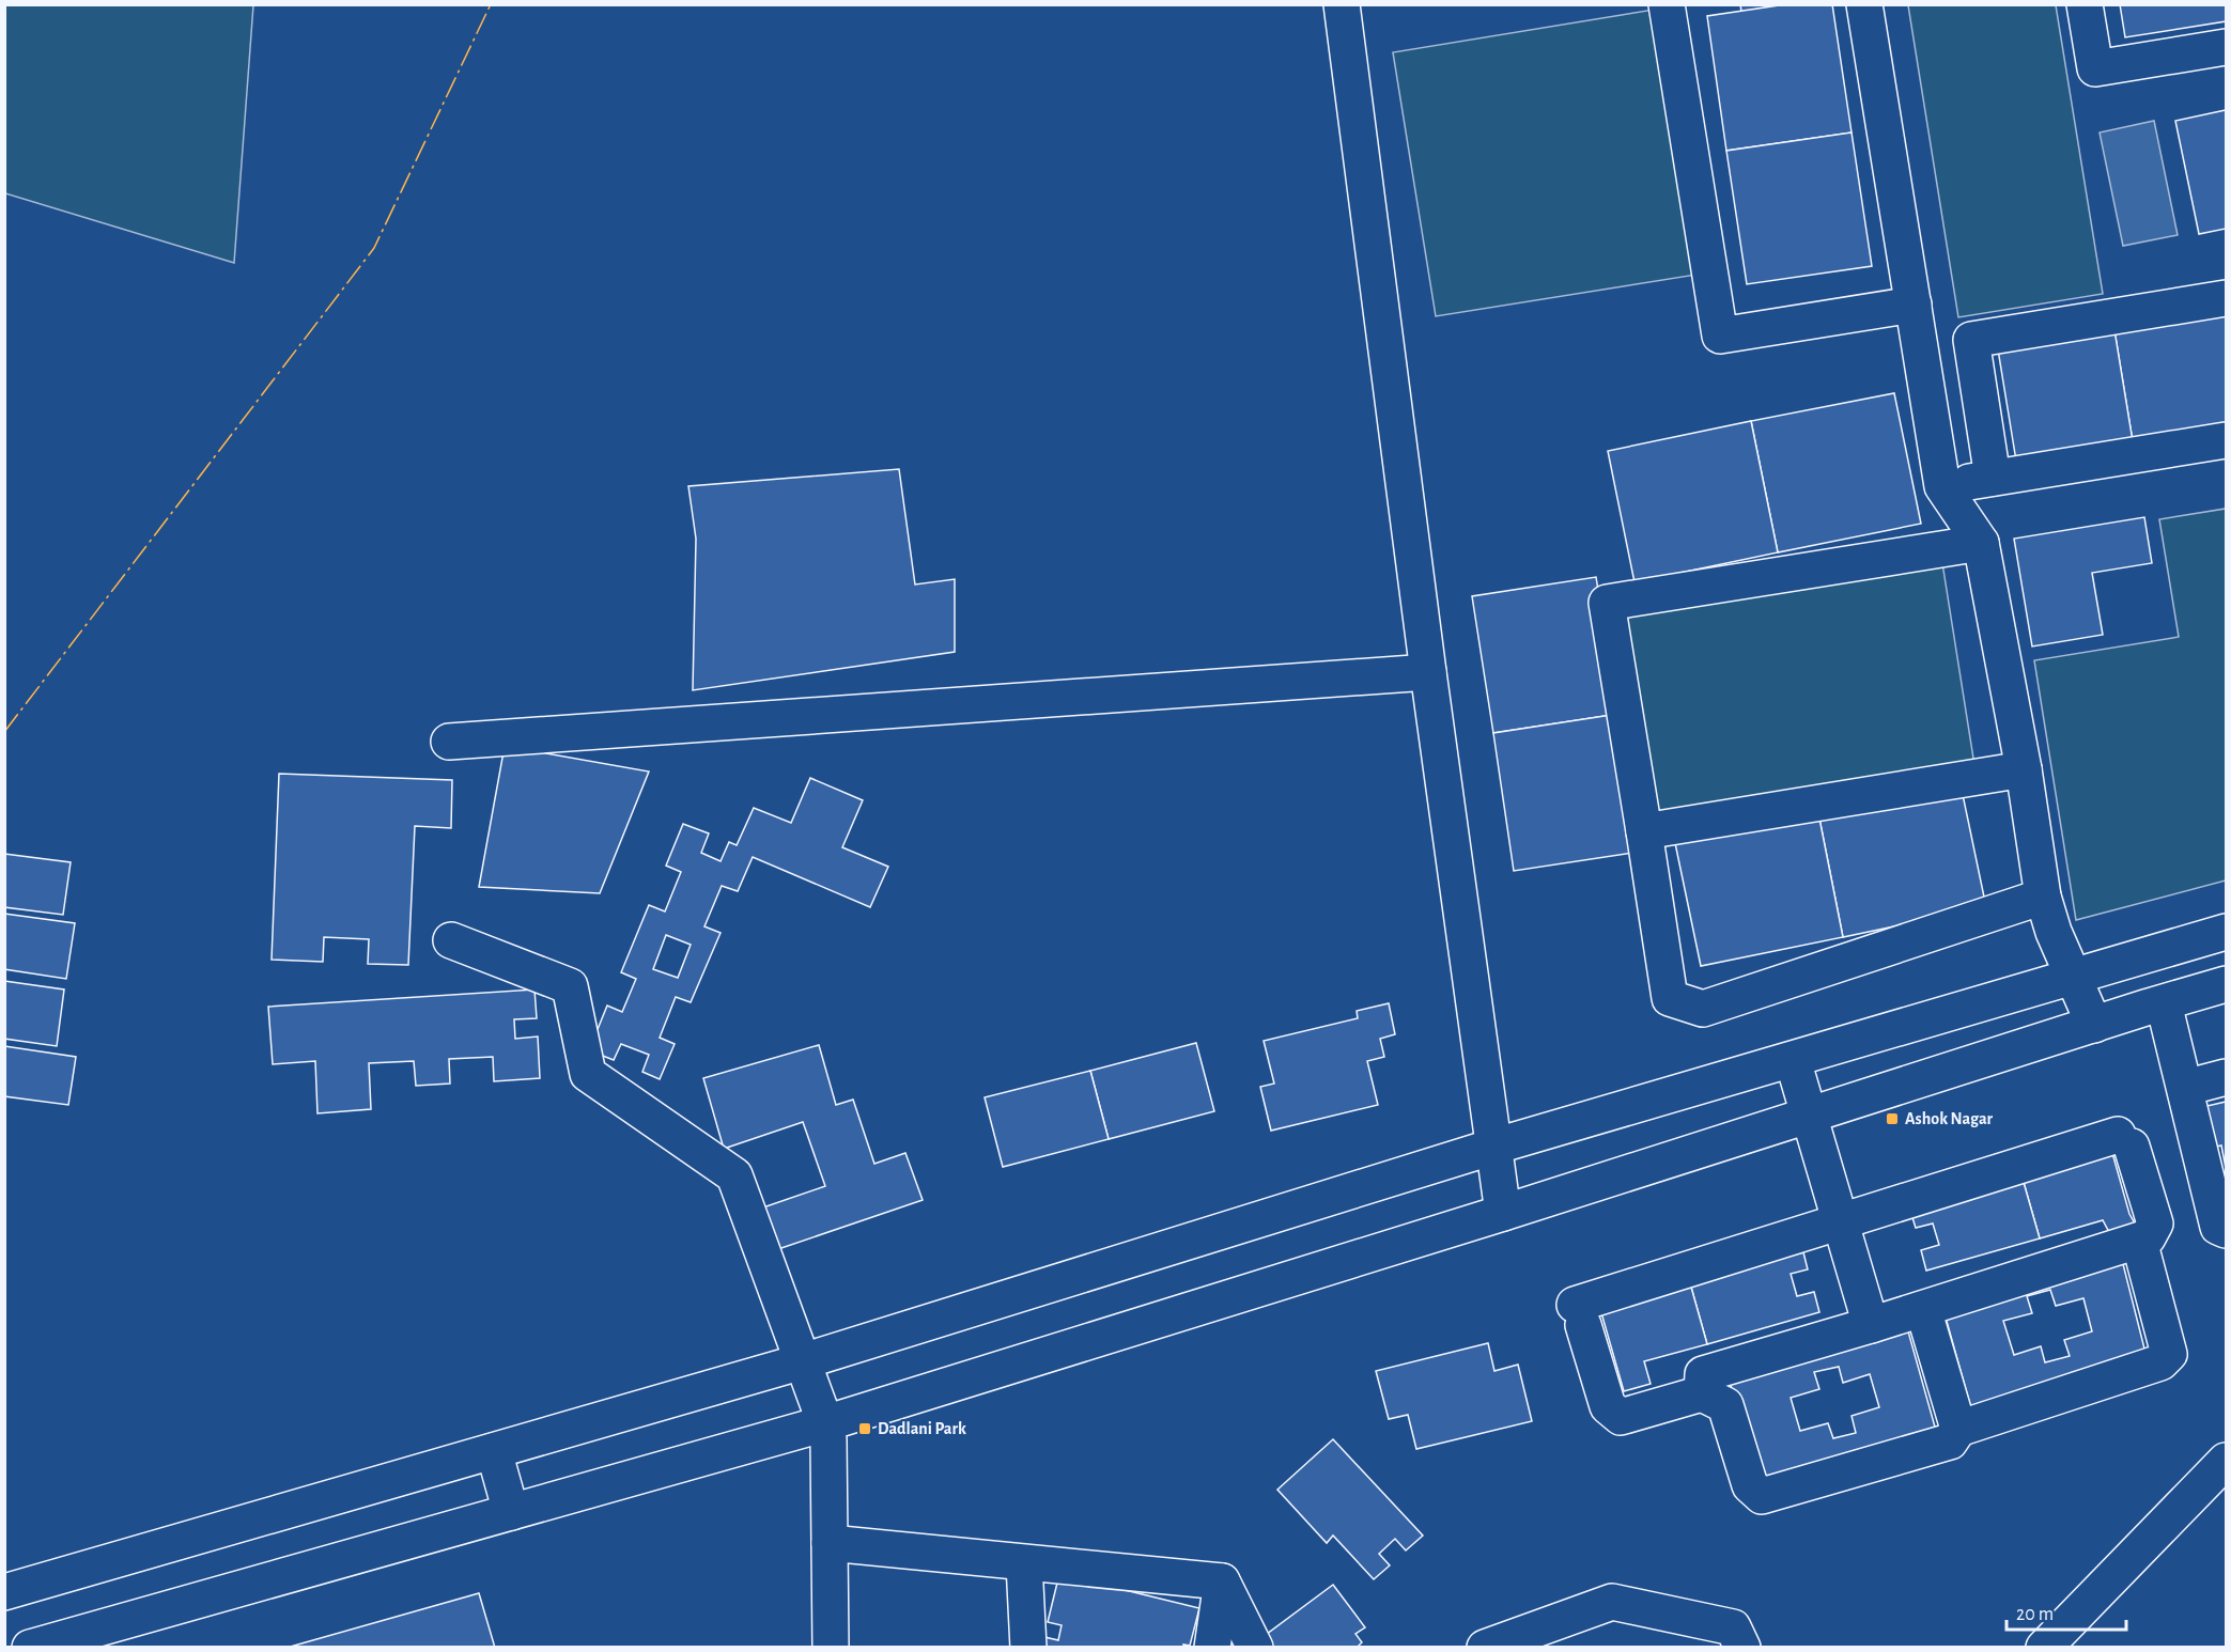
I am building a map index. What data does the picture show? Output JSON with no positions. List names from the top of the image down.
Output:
{
  "places": {
    "transit": ["Ashok Nagar", "Dadlani Park"]
  },
  "scale_bar": "20 m"
}
